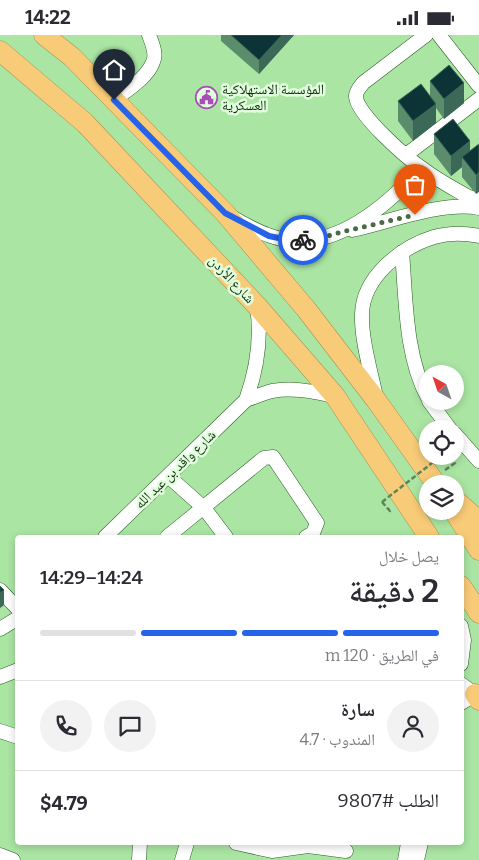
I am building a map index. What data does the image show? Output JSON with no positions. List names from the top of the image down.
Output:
{
  "streets": {
    "highway": ["شارع الأردن"],
    "street": ["شارع واقد بن عبد الله"]
  },
  "crossings": [
    ["شارع الأردن", "شارع واقد بن عبد الله"]
  ],
  "places": {
    "public building": ["المؤسسة الاستهلاكية العسكرية"]
  },
  "north": "top left",
  "page": {
    "status": "14:22",
    "heading": ["2 دقيقة", "يصل خلال", "14:24–14:29"],
    "panel": [
      "سارة",
      "المندوب · 4.7",
      "الطلب #9807",
      "$4.79"
    ],
    "bar": "في الطريق · 120 m"
  }
}
